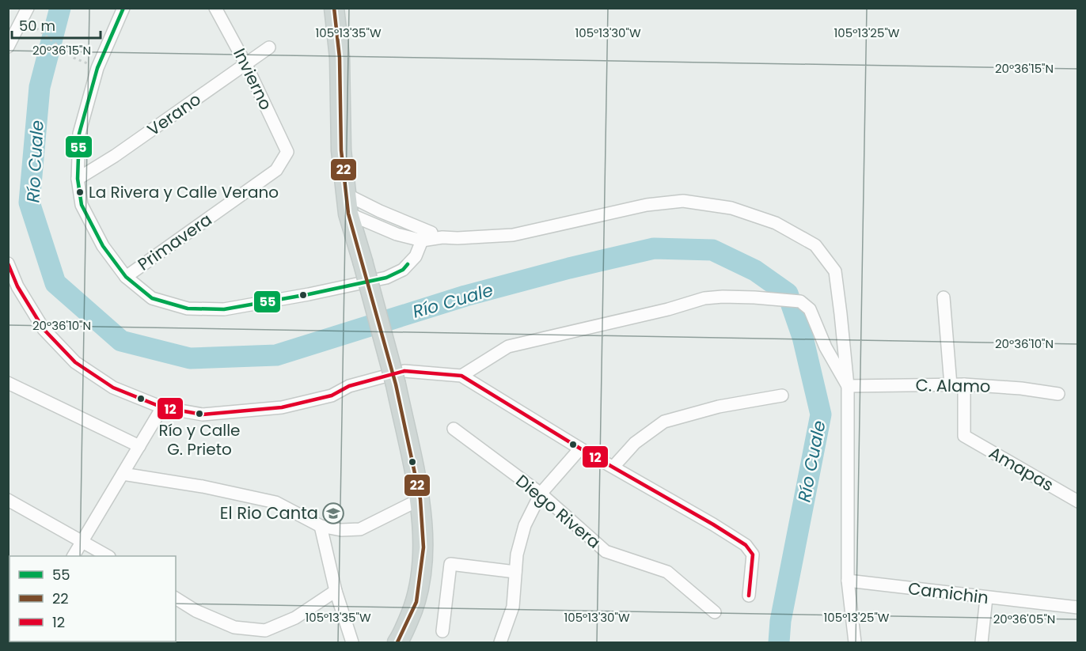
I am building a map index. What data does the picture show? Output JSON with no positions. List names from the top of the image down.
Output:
{
  "streets": {
    "street": [
      "Invierno",
      "Verano",
      "Primavera",
      "C. Alamo",
      "Amapas",
      "Diego Rivera",
      "Camichin"
    ]
  },
  "crossings": [
    ["Invierno", "Verano"],
    ["Invierno", "Primavera"],
    ["C. Alamo", "Amapas"]
  ],
  "water": ["Río Cuale"],
  "places": {
    "other": ["La Rivera y Calle Verano", "Río y Calle G. Prieto"],
    "school or university": ["El Rio Canta"]
  },
  "lines": ["transit line 55", "transit line 22", "transit line 12"],
  "legend": ["55", "22", "12"],
  "scale_bar": "50 m",
  "coordinates": [
    "105°13'35\"W",
    "105°13'30\"W",
    "105°13'25\"W",
    "20°36'15\"N",
    "20°36'10\"N",
    "20°36'05\"N"
  ]
}
